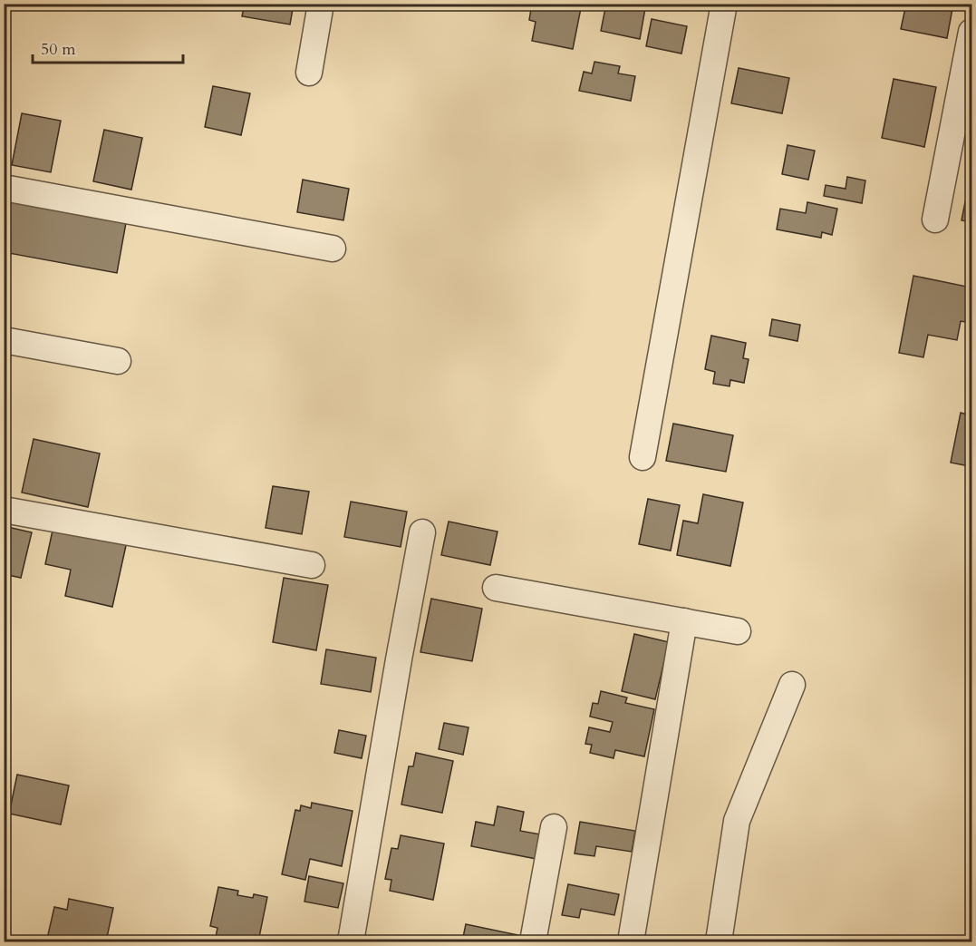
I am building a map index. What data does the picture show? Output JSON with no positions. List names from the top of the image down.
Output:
{
  "scale_bar": "50 m"
}
